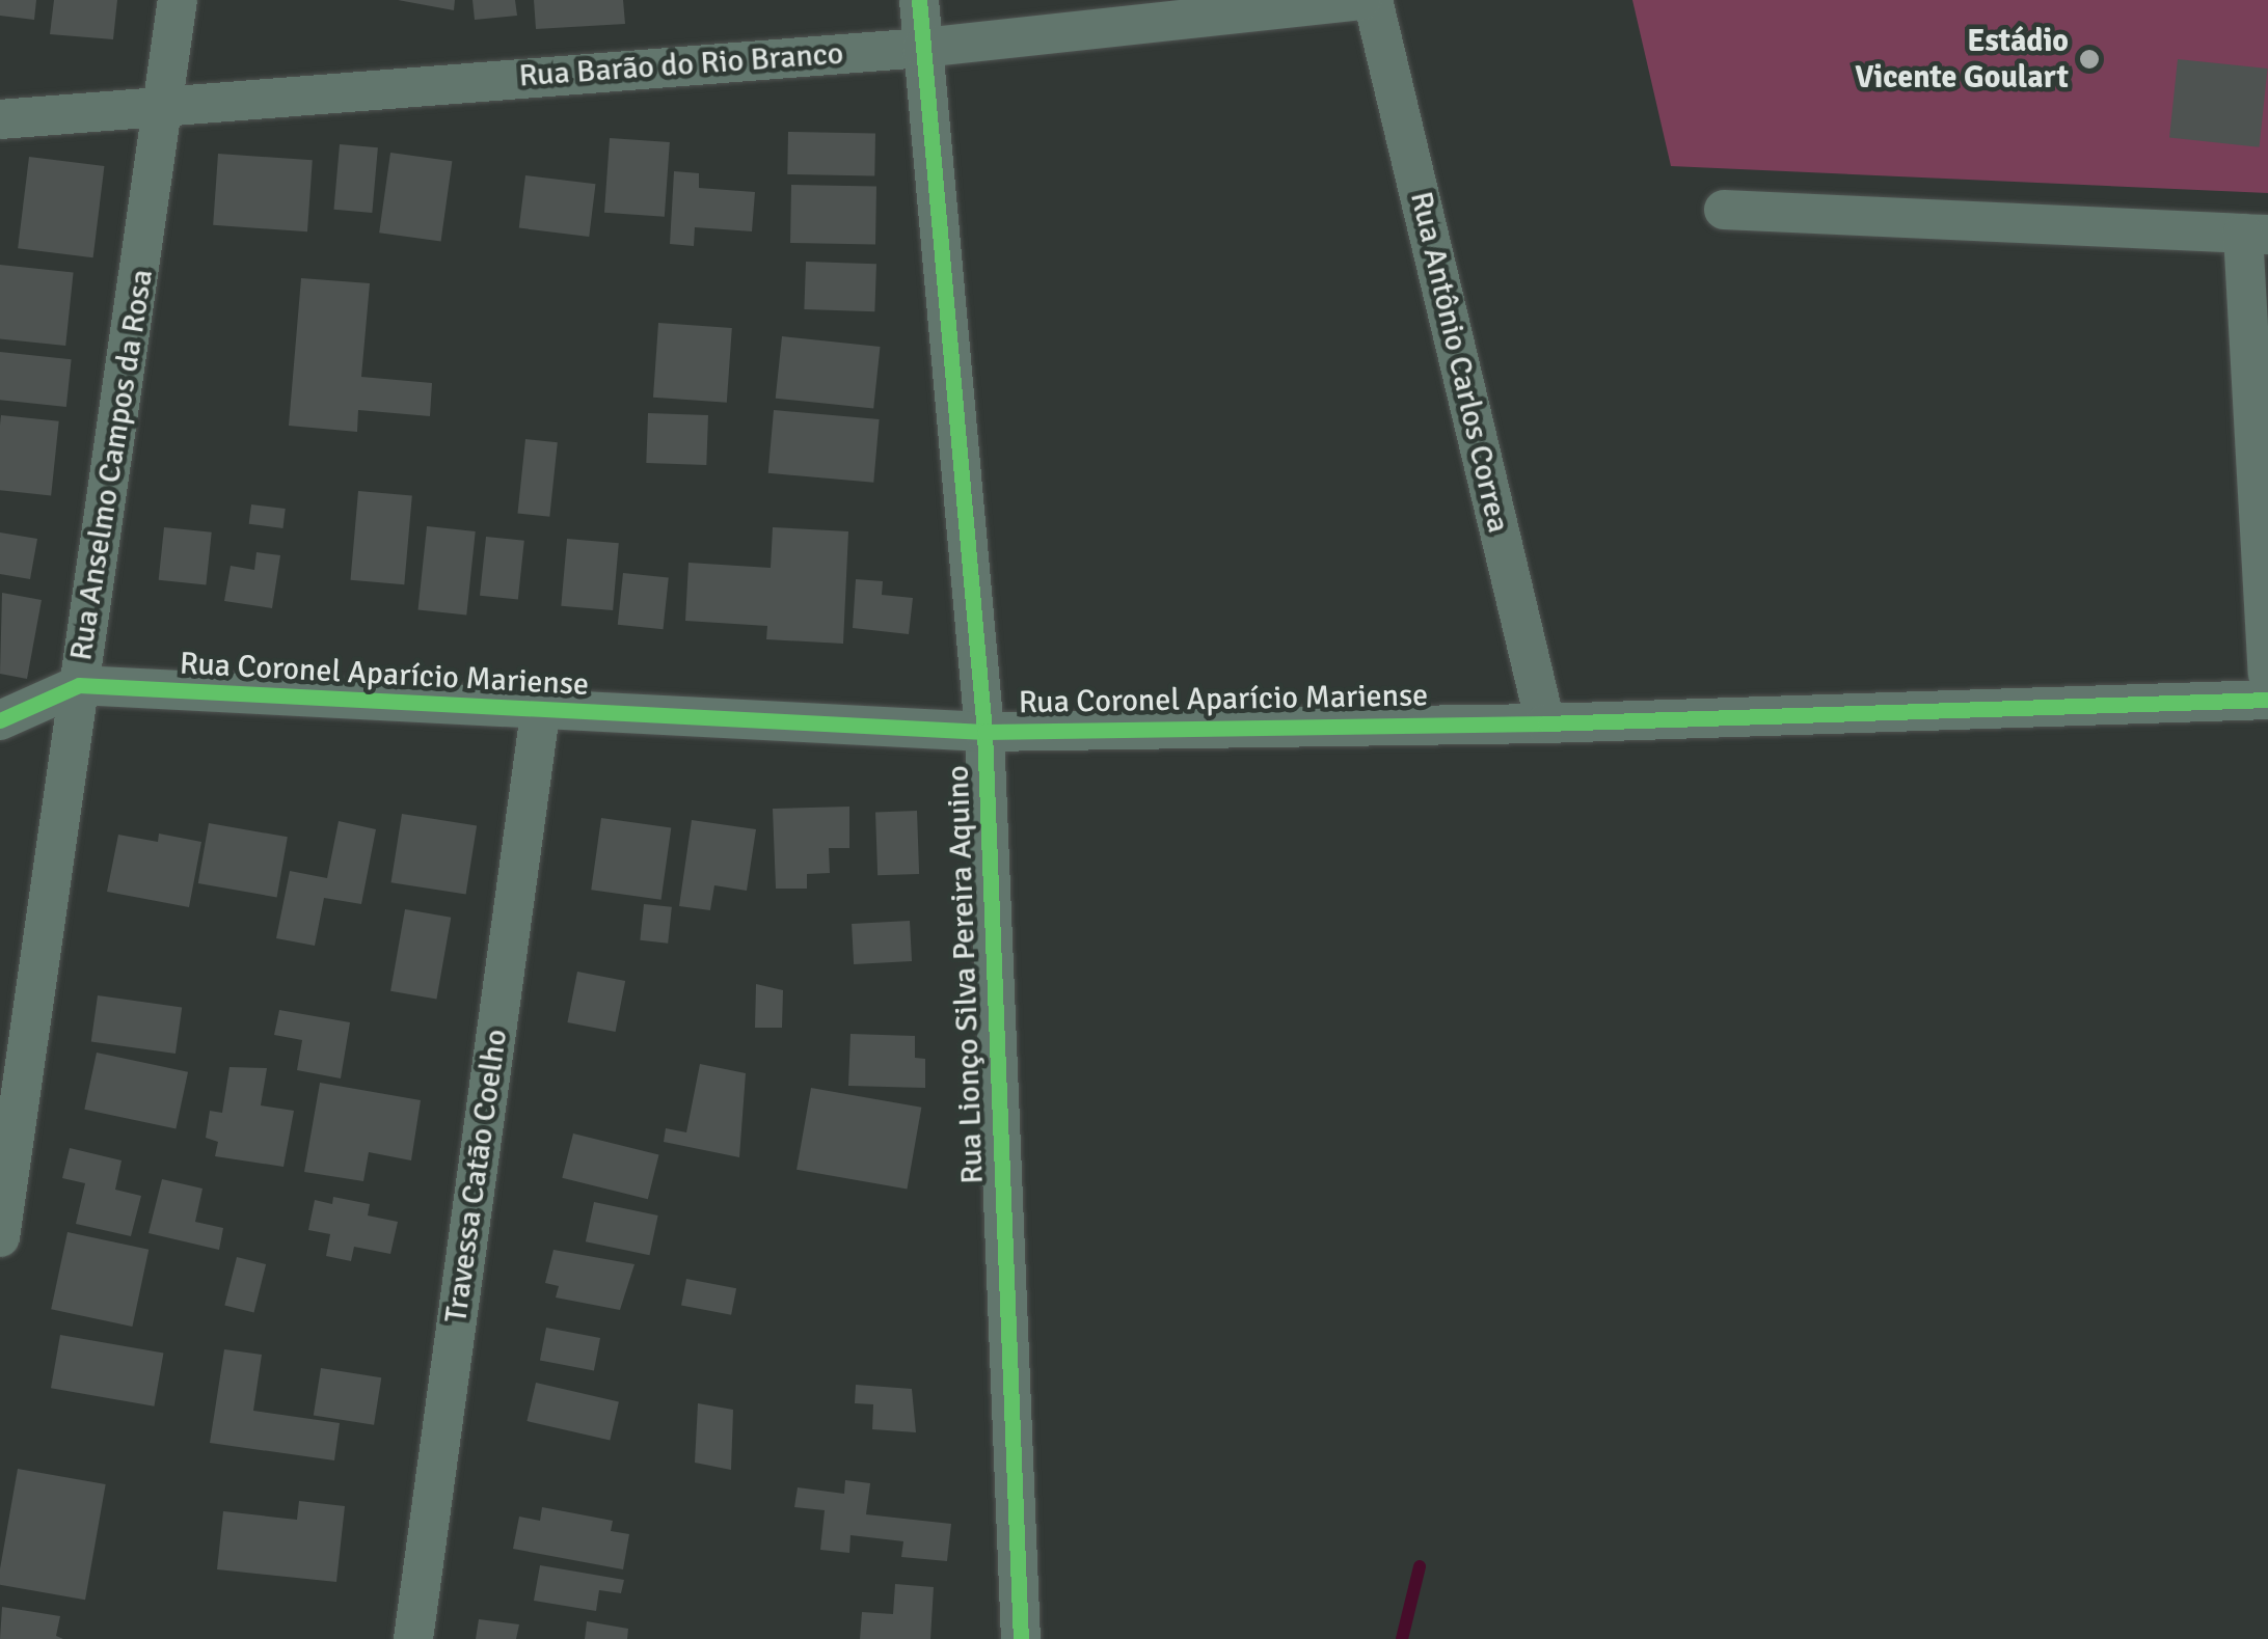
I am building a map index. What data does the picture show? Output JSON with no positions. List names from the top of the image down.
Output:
{
  "streets": {
    "street": [
      "Rua Barão do Rio Branco",
      "Rua Antônio Carlos Correa",
      "Rua Anselmo Campos da Rosa",
      "Rua Coronel Aparício Mariense",
      "Rua Lionço Silva Pereira Aquino",
      "Travessa Catão Coelho"
    ]
  },
  "crossings": [
    ["Rua Barão do Rio Branco", "Rua Anselmo Campos da Rosa"],
    ["Rua Barão do Rio Branco", "Rua Lionço Silva Pereira Aquino"],
    ["Rua Antônio Carlos Correa", "Rua Coronel Aparício Mariense"],
    ["Rua Anselmo Campos da Rosa", "Rua Coronel Aparício Mariense"],
    ["Rua Coronel Aparício Mariense", "Rua Lionço Silva Pereira Aquino"],
    ["Rua Coronel Aparício Mariense", "Travessa Catão Coelho"]
  ],
  "places": ["Estádio Vicente Goulart"]
}
